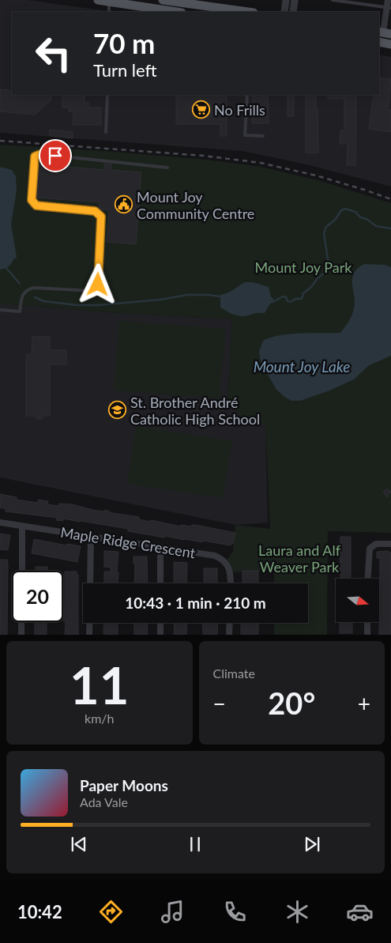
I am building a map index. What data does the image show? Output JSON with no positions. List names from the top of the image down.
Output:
{
  "streets": {
    "street": ["Maple Ridge Crescent"]
  },
  "water": ["Mount Joy Lake"],
  "parks": ["Mount Joy Park", "Laura and Alf Weaver Park"],
  "places": {
    "supermarket": ["No Frills"],
    "public building": ["Mount Joy Community Centre"],
    "school or university": ["St. Brother André Catholic High School"]
  },
  "north": "right",
  "page": {
    "turn": ["70 m", "Turn left"],
    "limit": "20",
    "trip": "10:43 · 1 min · 210 m",
    "tile": [
      ["11", "km/h"],
      "Climate"
    ],
    "heat": ["−", "20°", "+"],
    "song": ["Paper Moons", "Ada Vale"],
    "tabs": "10:42"
  }
}
